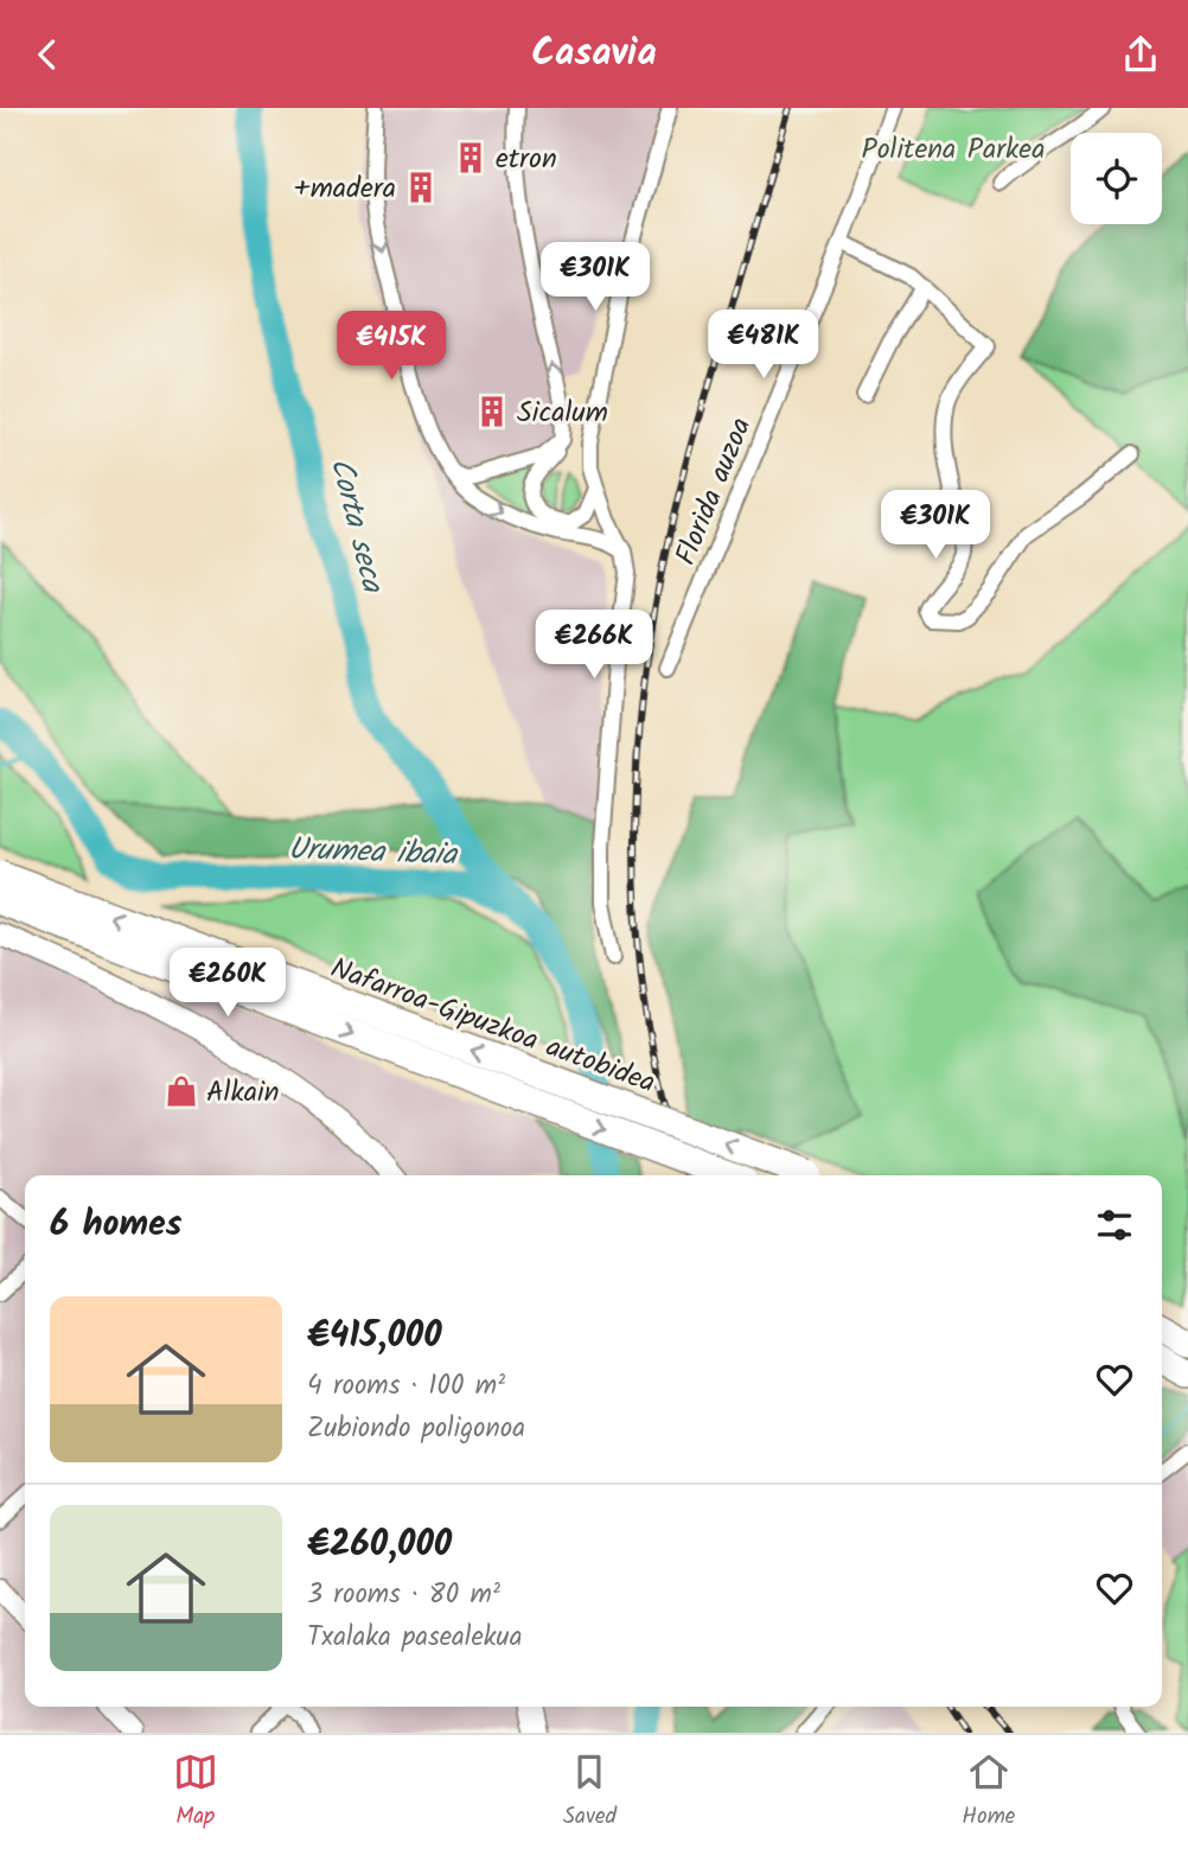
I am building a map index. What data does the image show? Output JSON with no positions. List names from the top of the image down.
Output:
{
  "streets": {
    "highway": ["Nafarroa-Gipuzkoa autobidea"],
    "street": ["Florida auzoa"]
  },
  "water": ["Corta seca", "Urumea ibaia"],
  "parks": ["Politena Parkea"],
  "places": {
    "building": ["etron", "+madera", "Sicalum"],
    "shop": ["Alkain"]
  },
  "page": {
    "header": "Casavia",
    "price": [
      "€301K",
      "€481K",
      "€415K",
      "€301K",
      "€266K",
      "€260K"
    ],
    "heading": "6 homes",
    "list": [
      {
        "name": "€415,000",
        "note": "4 rooms · 100 m² · Zubiondo poligonoa"
      },
      {
        "name": "€260,000",
        "note": "3 rooms · 80 m² · Txalaka pasealekua"
      }
    ],
    "tabs": ["Map", "Saved", "Home"]
  }
}
